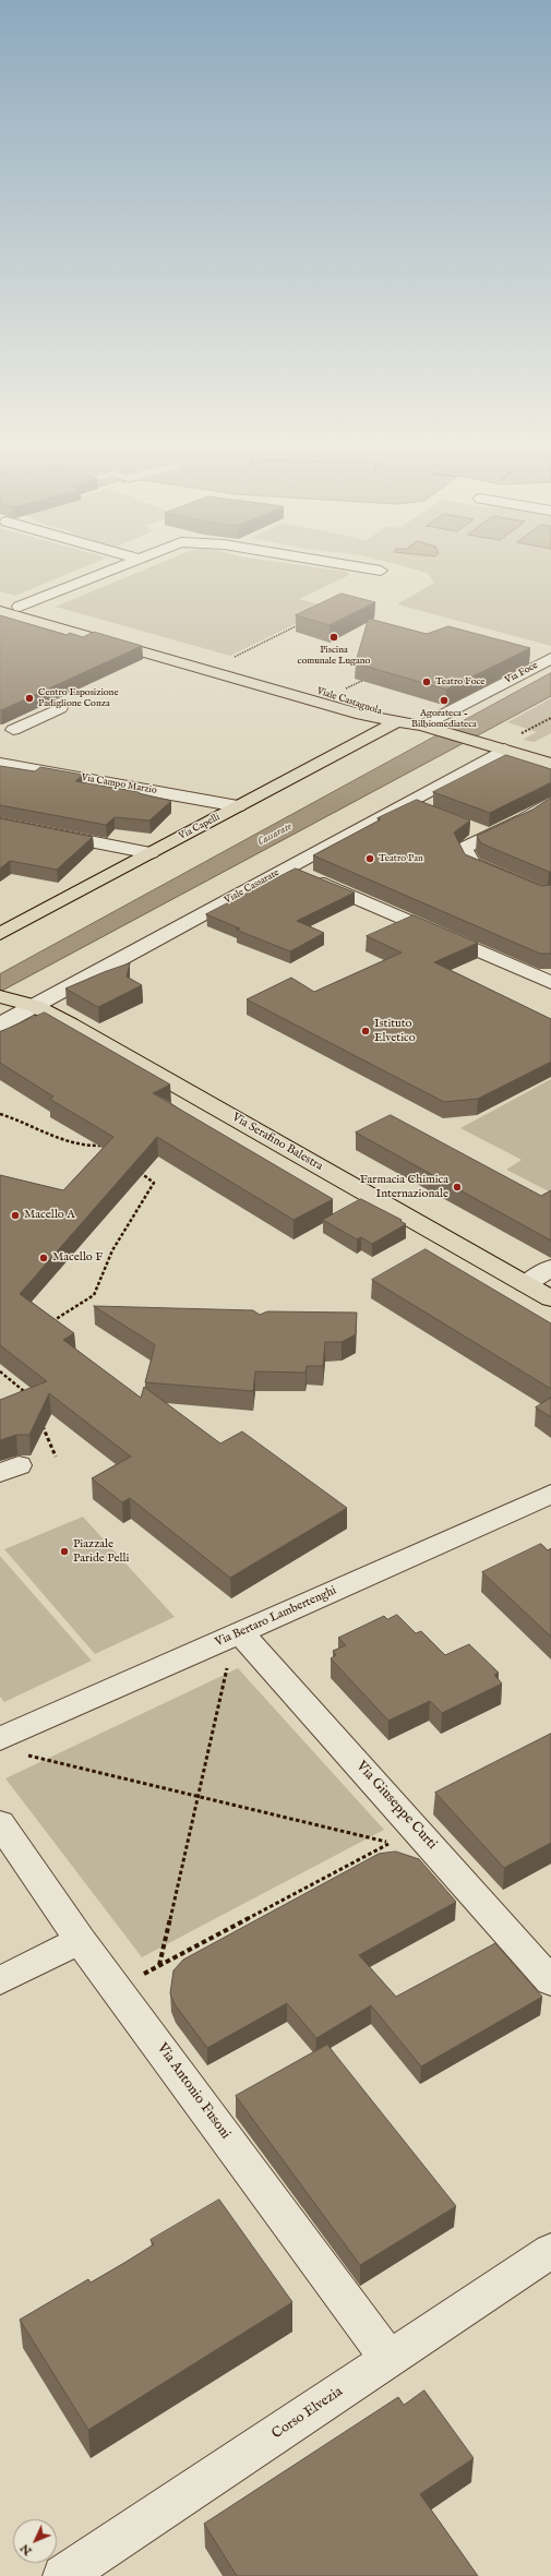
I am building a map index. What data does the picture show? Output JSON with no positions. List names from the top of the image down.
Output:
{
  "streets": {
    "main road": ["Viale Castagnola", "Via Capelli", "Via Serafino Balestra"],
    "street": [
      "Via Foce",
      "Via Campo Marzio",
      "Viale Cassarate",
      "Via Bertaro Lambertenghi",
      "Via Giuseppe Curti",
      "Via Antonio Fusoni",
      "Corso Elvezia"
    ]
  },
  "crossings": [
    ["Viale Castagnola", "Via Capelli"],
    ["Via Campo Marzio", "Via Capelli"],
    ["Viale Cassarate", "Via Serafino Balestra"],
    ["Via Bertaro Lambertenghi", "Via Giuseppe Curti"],
    ["Via Antonio Fusoni", "Corso Elvezia"]
  ],
  "water": ["Cassarate"],
  "places": [
    "Piscina comunale Lugano",
    "Teatro Foce",
    "Centro Esposizione Padiglione Conza",
    "Agorateca - Bilbiomediateca",
    "Teatro Pan",
    "Istituto Elvetico",
    "Farmacia Chimica Internazionale",
    "Macello A",
    "Macello F",
    "Piazzale Paride Pelli"
  ],
  "north": "bottom left"
}
